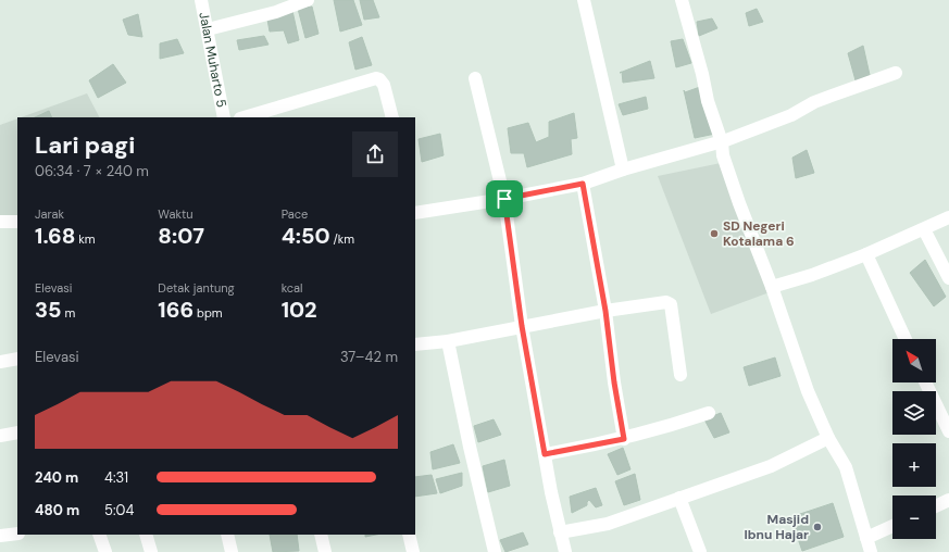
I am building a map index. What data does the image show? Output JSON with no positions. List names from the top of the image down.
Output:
{
  "streets": {
    "street": ["Jalan Muharto 5"]
  },
  "places": ["SD Negeri Kotalama 6", "Masjid Ibnu Hajar"],
  "north": "top left",
  "page": {
    "heading": ["Lari pagi", "06:34 · 7 × 240 m"],
    "stats": [
      ["Jarak", "1.68 km"],
      ["Waktu", "8:07"],
      ["Pace", "4:50 /km"],
      ["Elevasi", "35 m"],
      ["Detak jantung", "166 bpm"],
      ["kcal", "102"]
    ],
    "map_buttons": ["+", "−"],
    "chart": ["Elevasi", "37–42 m"],
    "list": [
      {
        "name": "240 m",
        "note": "4:31"
      },
      {
        "name": "480 m",
        "note": "5:04"
      }
    ]
  }
}
